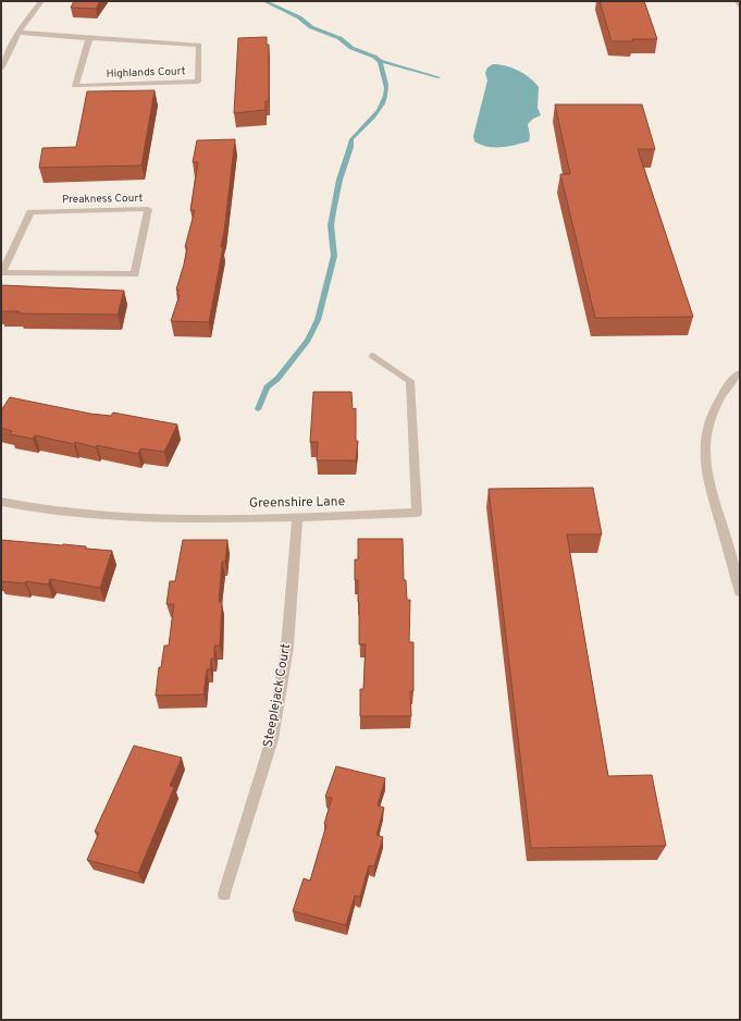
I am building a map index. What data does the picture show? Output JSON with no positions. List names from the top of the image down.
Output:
{
  "streets": {
    "street": [
      "Highlands Court",
      "Preakness Court",
      "Greenshire Lane",
      "Steeplejack Court"
    ]
  },
  "crossings": [
    ["Greenshire Lane", "Steeplejack Court"]
  ]
}
